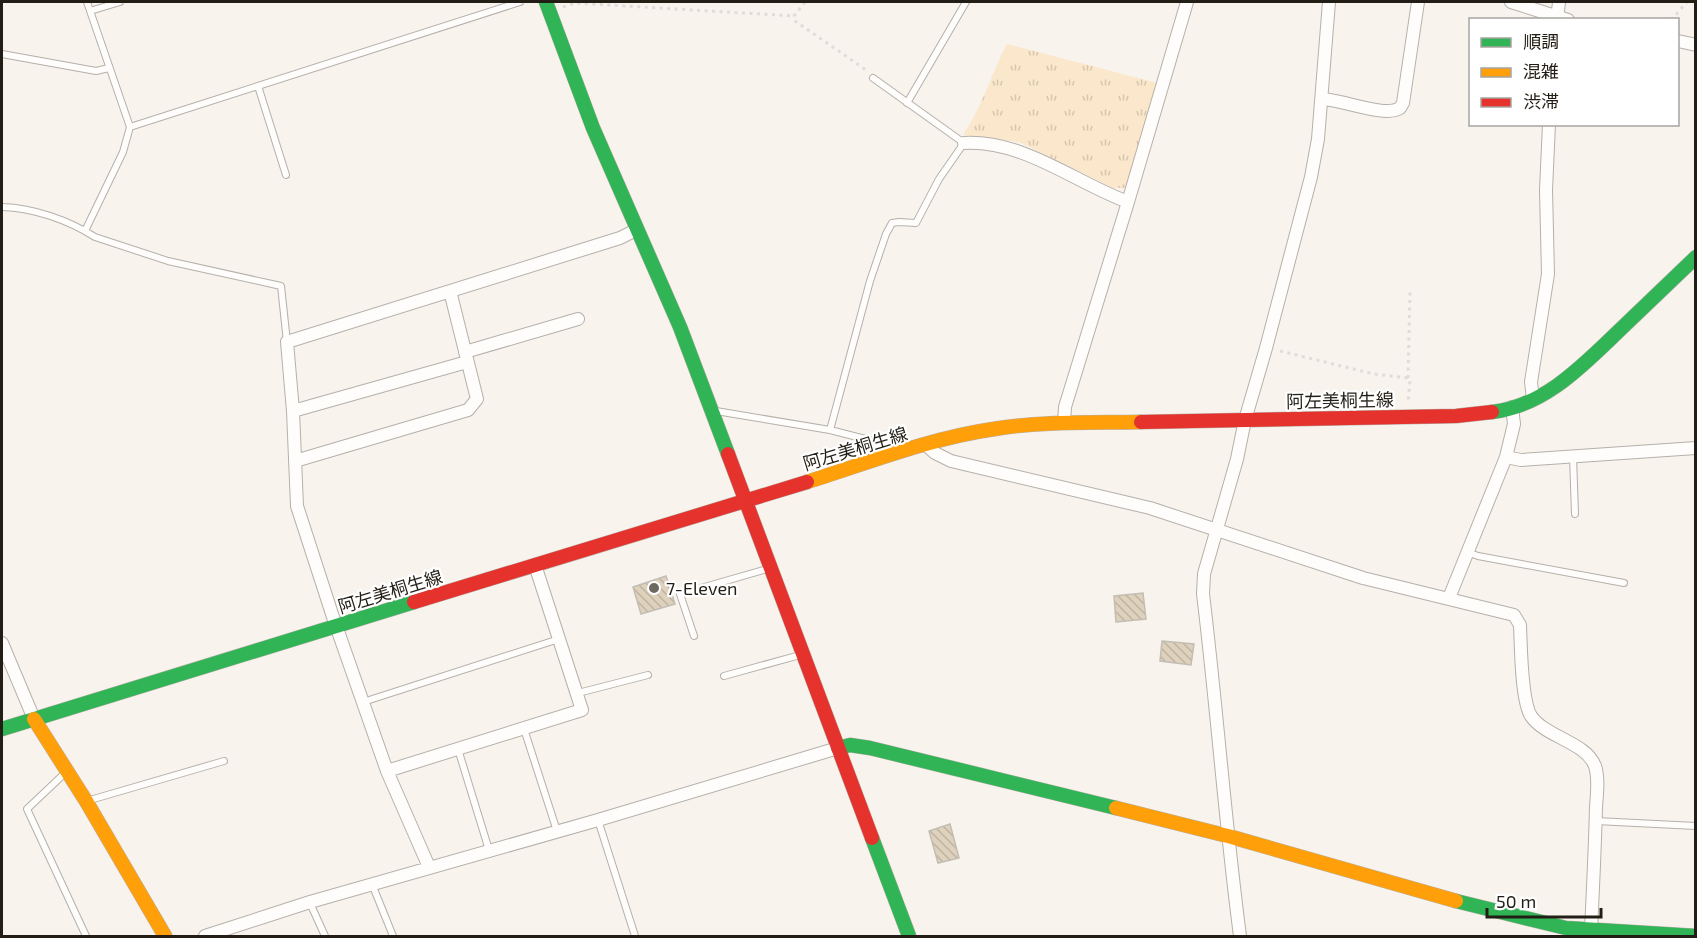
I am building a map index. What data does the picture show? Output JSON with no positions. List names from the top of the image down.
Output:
{
  "streets": {
    "street": ["阿左美桐生線"]
  },
  "places": ["7-Eleven"],
  "legend": ["順調", "混雑", "渋滞"],
  "scale_bar": "50 m"
}
